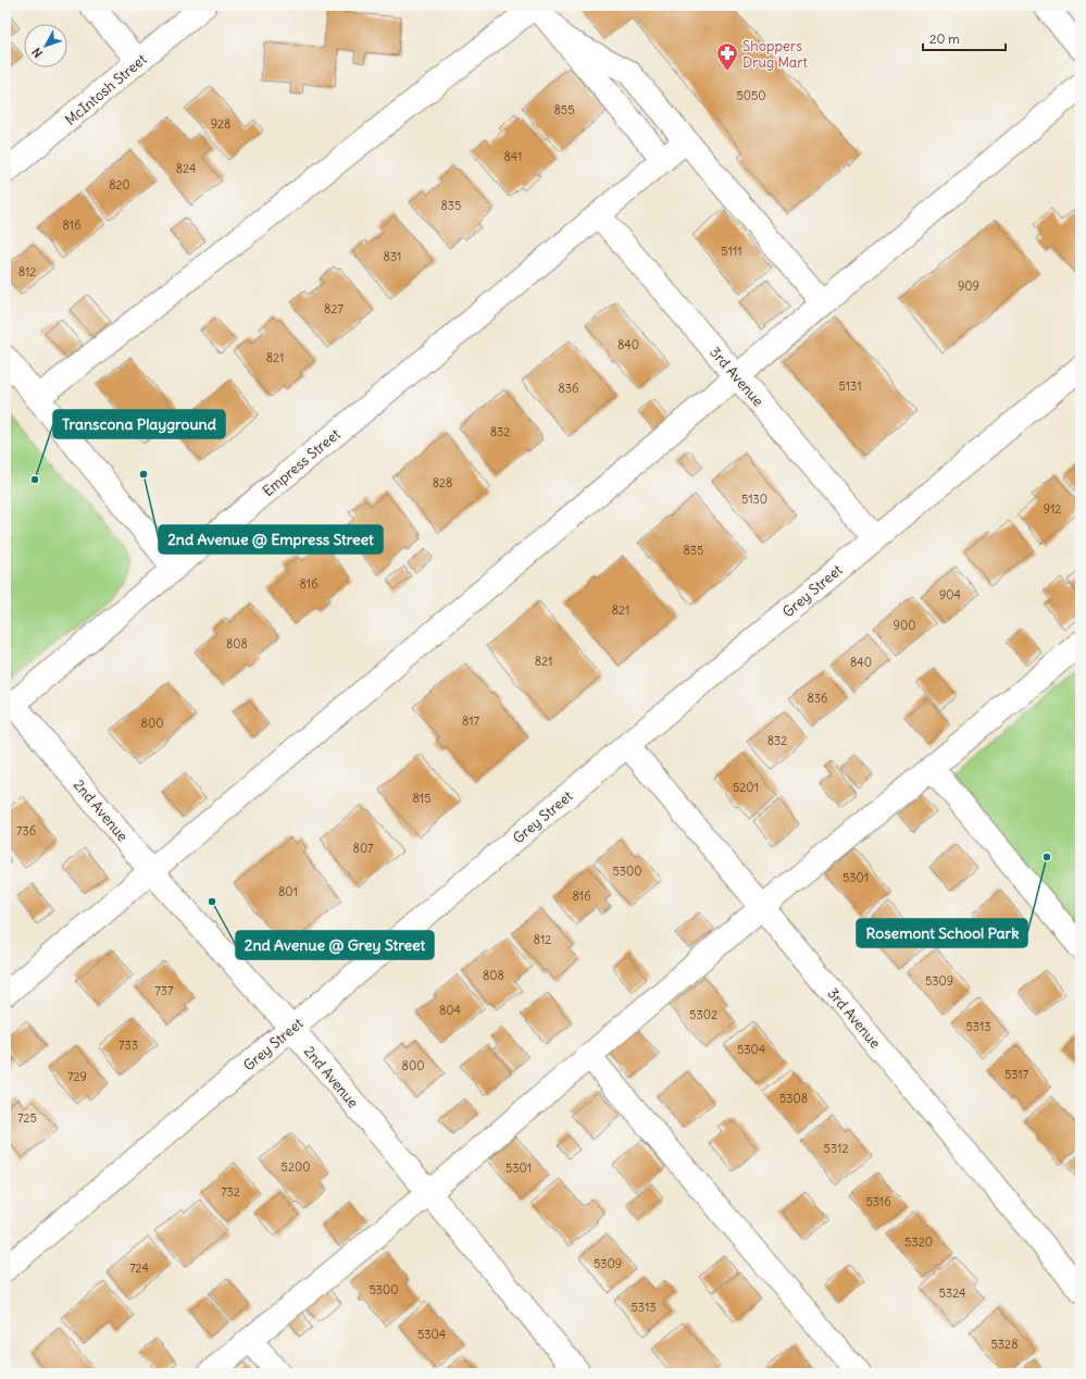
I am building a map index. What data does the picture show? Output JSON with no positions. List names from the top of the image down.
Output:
{
  "streets": {
    "street": [
      "McIntosh Street",
      "3rd Avenue",
      "Empress Street",
      "Grey Street",
      "2nd Avenue"
    ]
  },
  "crossings": [
    ["3rd Avenue", "Empress Street"],
    ["3rd Avenue", "Grey Street"],
    ["Empress Street", "2nd Avenue"],
    ["Grey Street", "2nd Avenue"]
  ],
  "places": {
    "pharmacy": ["Shoppers Drug Mart"],
    "other": [
      "2nd Avenue @ Empress Street",
      "Transcona Playground",
      "Rosemont School Park",
      "2nd Avenue @ Grey Street"
    ]
  },
  "house_numbers": [
    "5050",
    "855",
    "928",
    "841",
    "824",
    "820",
    "835",
    "816",
    "5111",
    "831",
    "812",
    "909",
    "827",
    "840",
    "821",
    "5131",
    "836",
    "832",
    "828",
    "5130",
    "912",
    "835",
    "816",
    "904",
    "821",
    "900",
    "808",
    "821",
    "840",
    "836",
    "817",
    "800",
    "832",
    "5201",
    "815",
    "736",
    "807",
    "5300",
    "5301",
    "801",
    "816",
    "812",
    "808",
    "5309",
    "737",
    "804",
    "5302",
    "5313",
    "733",
    "5304",
    "800",
    "5317",
    "729",
    "5308",
    "725",
    "5312",
    "5200",
    "5301",
    "732",
    "5316",
    "5320",
    "5309",
    "724",
    "5300",
    "5324",
    "5313",
    "5304",
    "5328"
  ],
  "scale_bar": "20 m",
  "north": "bottom left"
}
